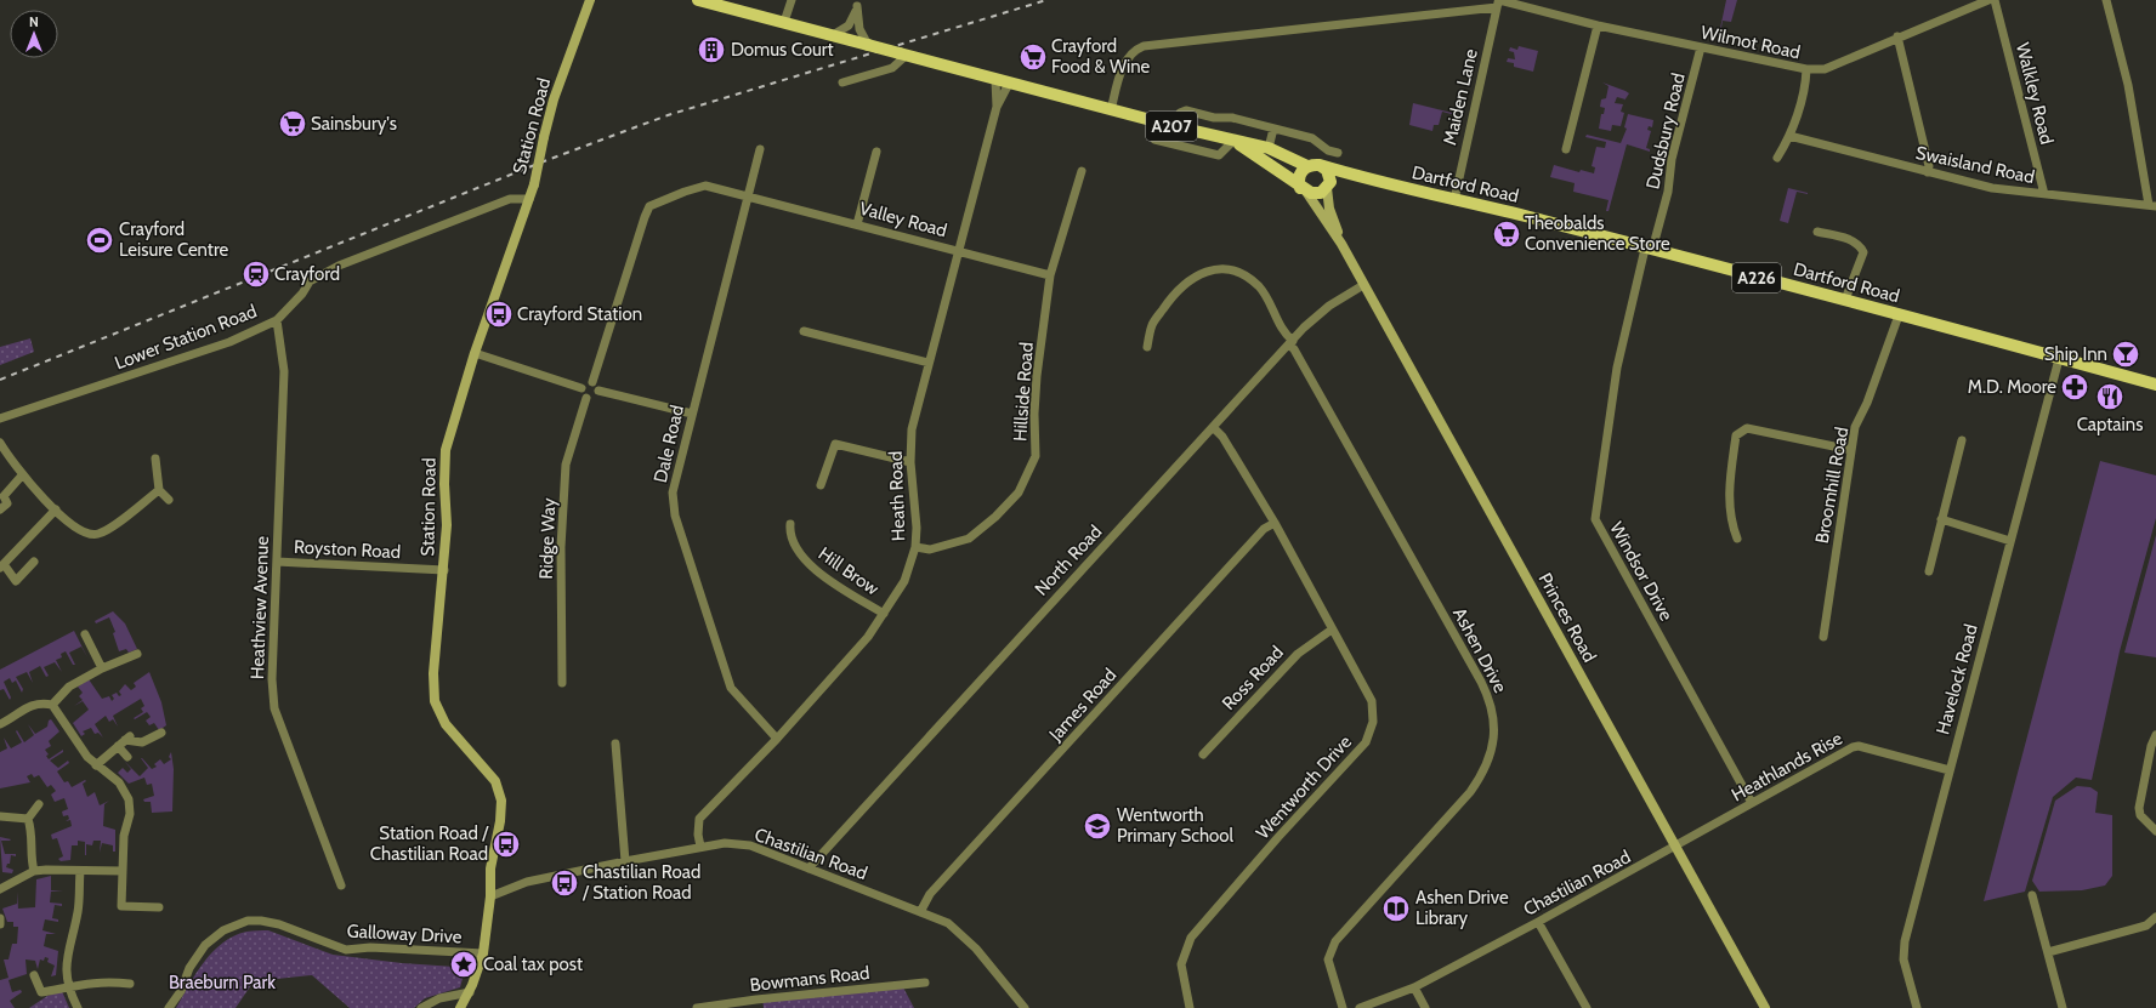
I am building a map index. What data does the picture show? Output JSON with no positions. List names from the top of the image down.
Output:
{
  "streets": {
    "main road": ["A207", "Dartford Road", "A226"],
    "street": [
      "Wilmot Road",
      "Walkley Road",
      "Maiden Lane",
      "Station Road",
      "Dudsbury Road",
      "Swaisland Road",
      "Valley Road",
      "Lower Station Road",
      "Hillside Road",
      "Dale Road",
      "Broomhill Road",
      "Heath Road",
      "Ridge Way",
      "Royston Road",
      "North Road",
      "Hill Brow",
      "Windsor Drive",
      "Heathview Avenue",
      "Princes Road",
      "Ashen Drive",
      "Ross Road",
      "Havelock Road",
      "James Road",
      "Heathlands Rise",
      "Wentworth Drive",
      "Chastilian Road",
      "Galloway Drive",
      "Bowmans Road"
    ]
  },
  "crossings": [
    ["Wilmot Road", "Maiden Lane"],
    ["Wilmot Road", "Dudsbury Road"],
    ["Walkley Road", "Swaisland Road"],
    ["Maiden Lane", "Dartford Road"],
    ["Station Road", "Lower Station Road"],
    ["Station Road", "Royston Road"],
    ["Station Road", "Chastilian Road"],
    ["Station Road", "Galloway Drive"],
    ["A207", "Dartford Road"],
    ["A207", "Heath Road"],
    ["A207", "Princes Road"],
    ["Dudsbury Road", "Dartford Road"],
    ["Dudsbury Road", "Windsor Drive"],
    ["Dartford Road", "Broomhill Road"],
    ["Dartford Road", "Windsor Drive"],
    ["Dartford Road", "Princes Road"],
    ["Dartford Road", "Havelock Road"],
    ["Valley Road", "Hillside Road"],
    ["Valley Road", "Dale Road"],
    ["Valley Road", "Heath Road"],
    ["Lower Station Road", "Heathview Avenue"],
    ["Hillside Road", "Heath Road"],
    ["Dale Road", "Heath Road"],
    ["Heath Road", "Hill Brow"],
    ["Heath Road", "Chastilian Road"],
    ["Royston Road", "Heathview Avenue"],
    ["North Road", "Princes Road"],
    ["North Road", "Ashen Drive"],
    ["North Road", "Wentworth Drive"],
    ["North Road", "Chastilian Road"],
    ["Windsor Drive", "Heathlands Rise"],
    ["Princes Road", "Heathlands Rise"],
    ["Princes Road", "Chastilian Road"],
    ["Ross Road", "Wentworth Drive"],
    ["Havelock Road", "Heathlands Rise"],
    ["James Road", "Wentworth Drive"],
    ["James Road", "Chastilian Road"],
    ["Heathlands Rise", "Chastilian Road"]
  ],
  "parks": ["Braeburn Park"],
  "places": {
    "building": ["Domus Court"],
    "supermarket": ["Crayford Food & Wine", "Sainsbury's", "Theobalds Convenience Store"],
    "sports": ["Crayford Leisure Centre"],
    "station": ["Crayford"],
    "bus stop": ["Crayford Station", "Station Road / Chastilian Road", "Chastilian Road / Station Road"],
    "bar": ["Ship Inn"],
    "pharmacy": ["M.D. Moore"],
    "restaurant": ["Captains"],
    "school or university": ["Wentworth Primary School"],
    "library": ["Ashen Drive Library"],
    "place": ["Coal tax post"]
  },
  "north": "top"
}
